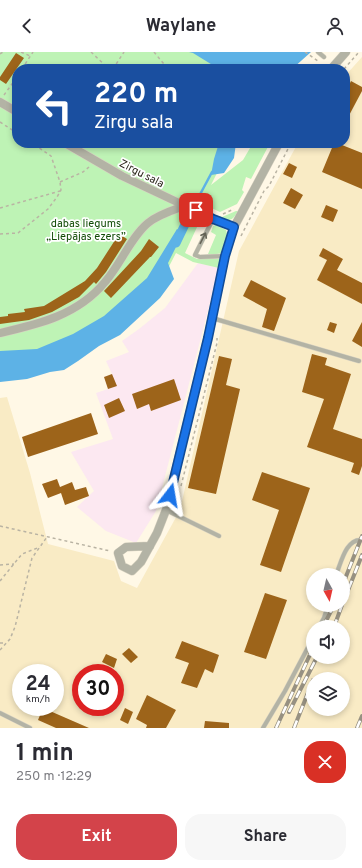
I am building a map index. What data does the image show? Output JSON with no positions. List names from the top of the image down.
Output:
{
  "streets": {
    "street": ["Zirgu sala"]
  },
  "parks": ["dabas liegums „Liepājas ezers”"],
  "north": "bottom",
  "page": {
    "header": "Waylane",
    "turn": ["220 m", "Zirgu sala"],
    "speed": "24 km/h",
    "limit": "30",
    "heading": ["1 min", "250 m · 12:29"],
    "buttons": ["Exit", "Share"]
  }
}
